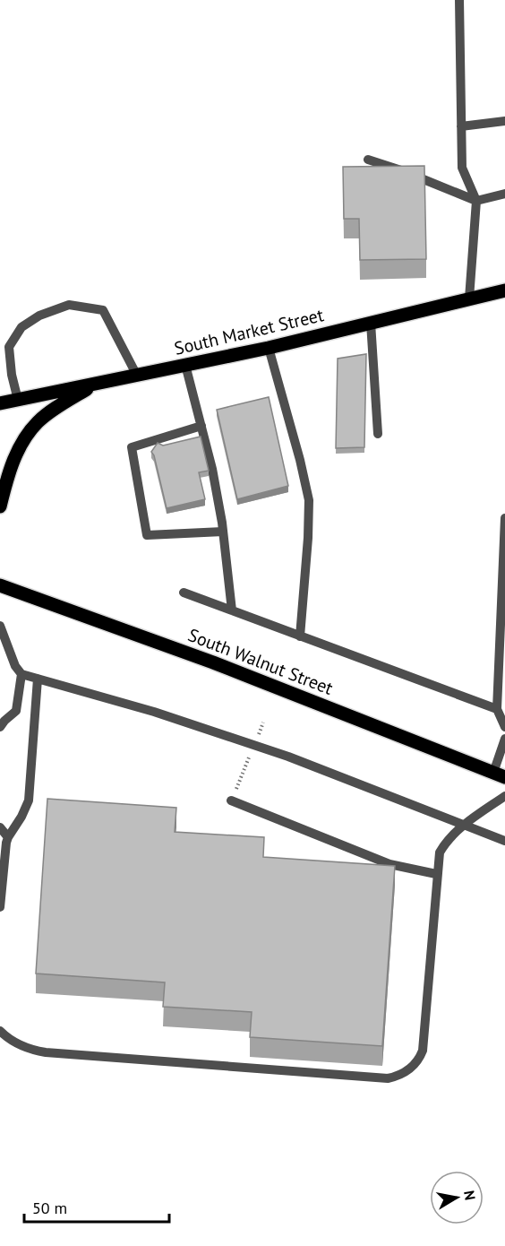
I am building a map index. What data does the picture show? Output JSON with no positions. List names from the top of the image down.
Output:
{
  "streets": {
    "main road": ["South Market Street", "South Walnut Street"]
  },
  "scale_bar": "50 m",
  "north": "right"
}
